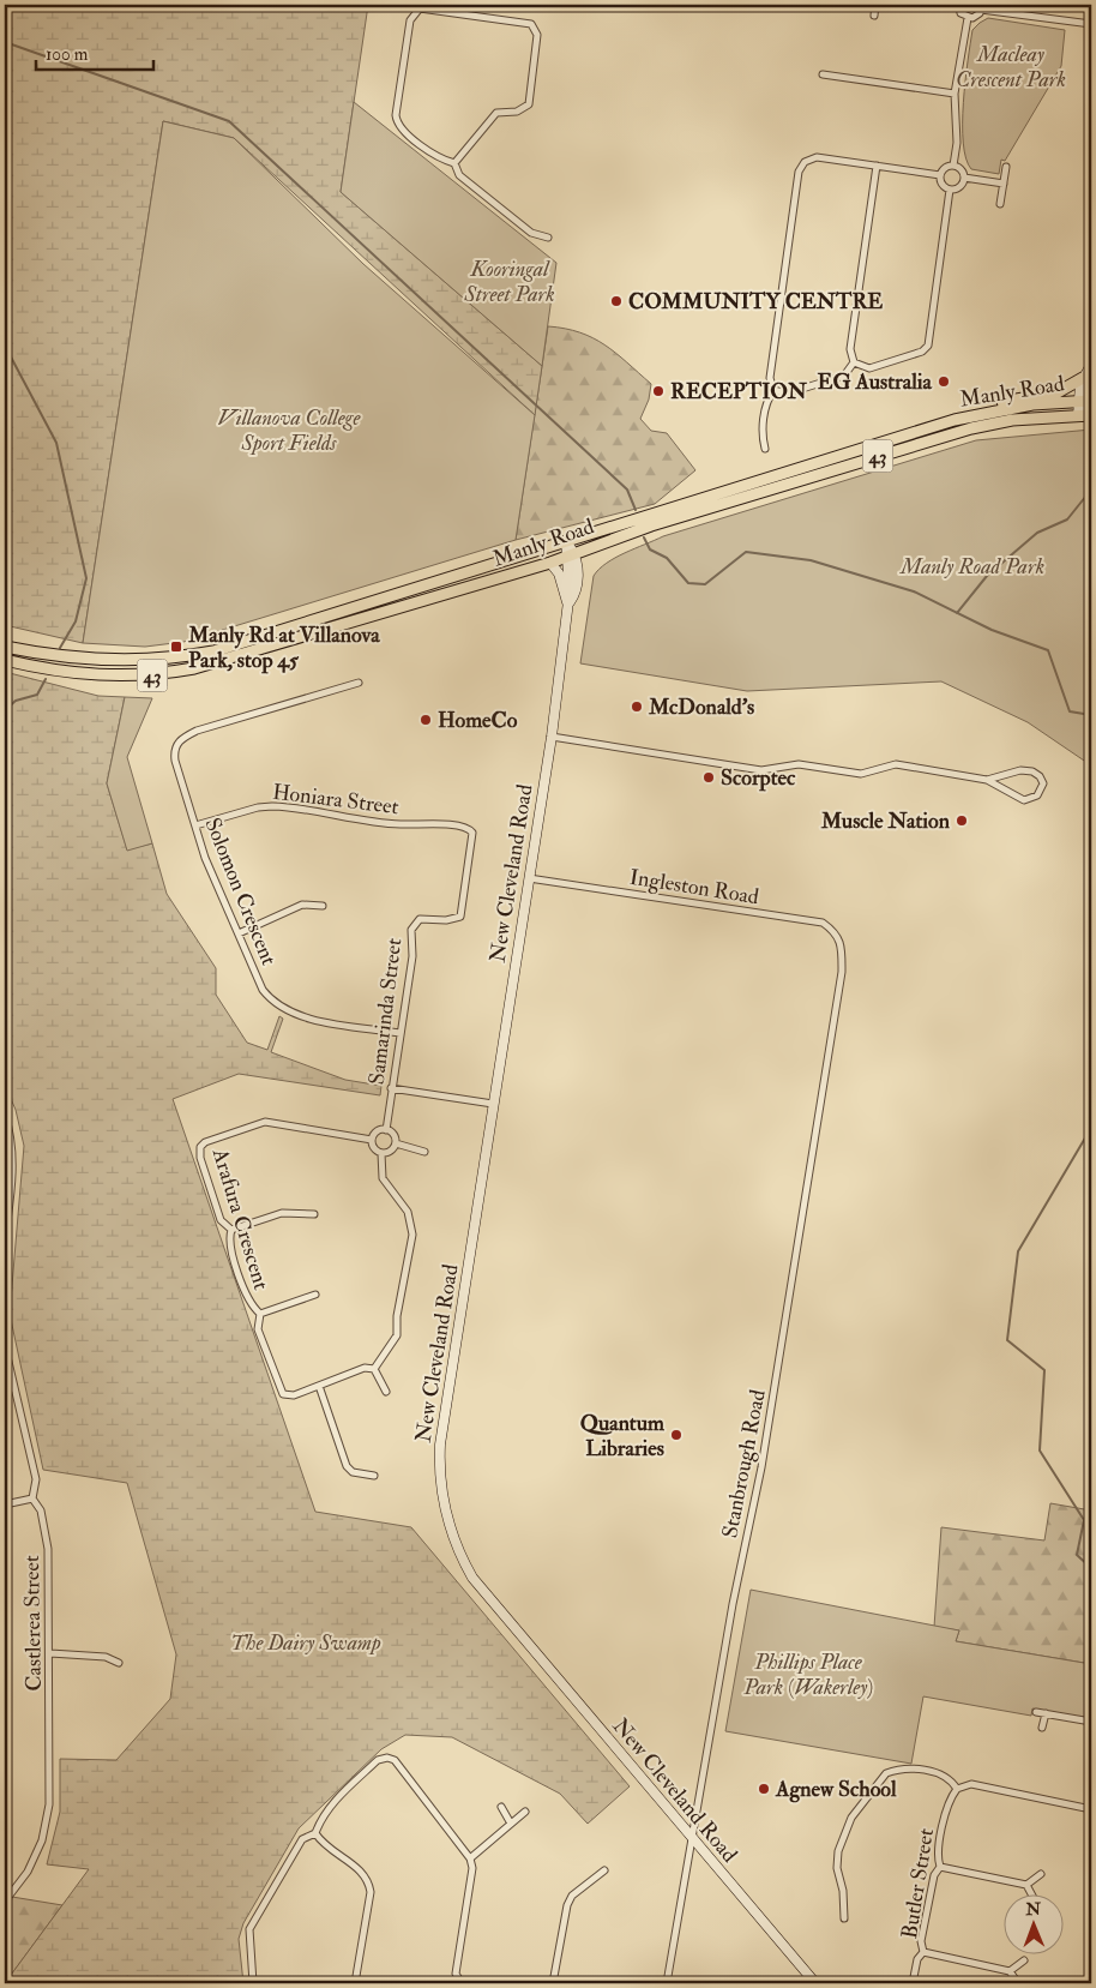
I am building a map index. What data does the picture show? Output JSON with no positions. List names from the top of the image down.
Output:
{
  "streets": {
    "main road": ["Manly Road", "43"],
    "street": [
      "Honiara Street",
      "New Cleveland Road",
      "Ingleston Road",
      "Solomon Crescent",
      "Samarinda Street",
      "Arafura Crescent",
      "Stanbrough Road",
      "Castlerea Street",
      "Butler Street"
    ]
  },
  "crossings": [
    ["Manly Road", "New Cleveland Road"],
    ["Honiara Street", "Solomon Crescent"],
    ["Honiara Street", "Samarinda Street"],
    ["New Cleveland Road", "Ingleston Road"],
    ["New Cleveland Road", "Stanbrough Road"],
    ["Ingleston Road", "Stanbrough Road"],
    ["Solomon Crescent", "Samarinda Street"],
    ["Samarinda Street", "Arafura Crescent"]
  ],
  "parks": [
    "Macleay Crescent Park",
    "Kooringal Street Park",
    "Villanova College Sport Fields",
    "Manly Road Park",
    "The Dairy Swamp",
    "Phillips Place Park (Wakerley)"
  ],
  "places": {
    "other": [
      "COMMUNITY CENTRE",
      "EG Australia",
      "RECEPTION",
      "McDonald's",
      "HomeCo",
      "Scorptec",
      "Muscle Nation",
      "Quantum Libraries",
      "Agnew School"
    ],
    "transit": ["Manly Rd at Villanova Park, stop 45"]
  },
  "scale_bar": "100 m",
  "north": "top"
}
